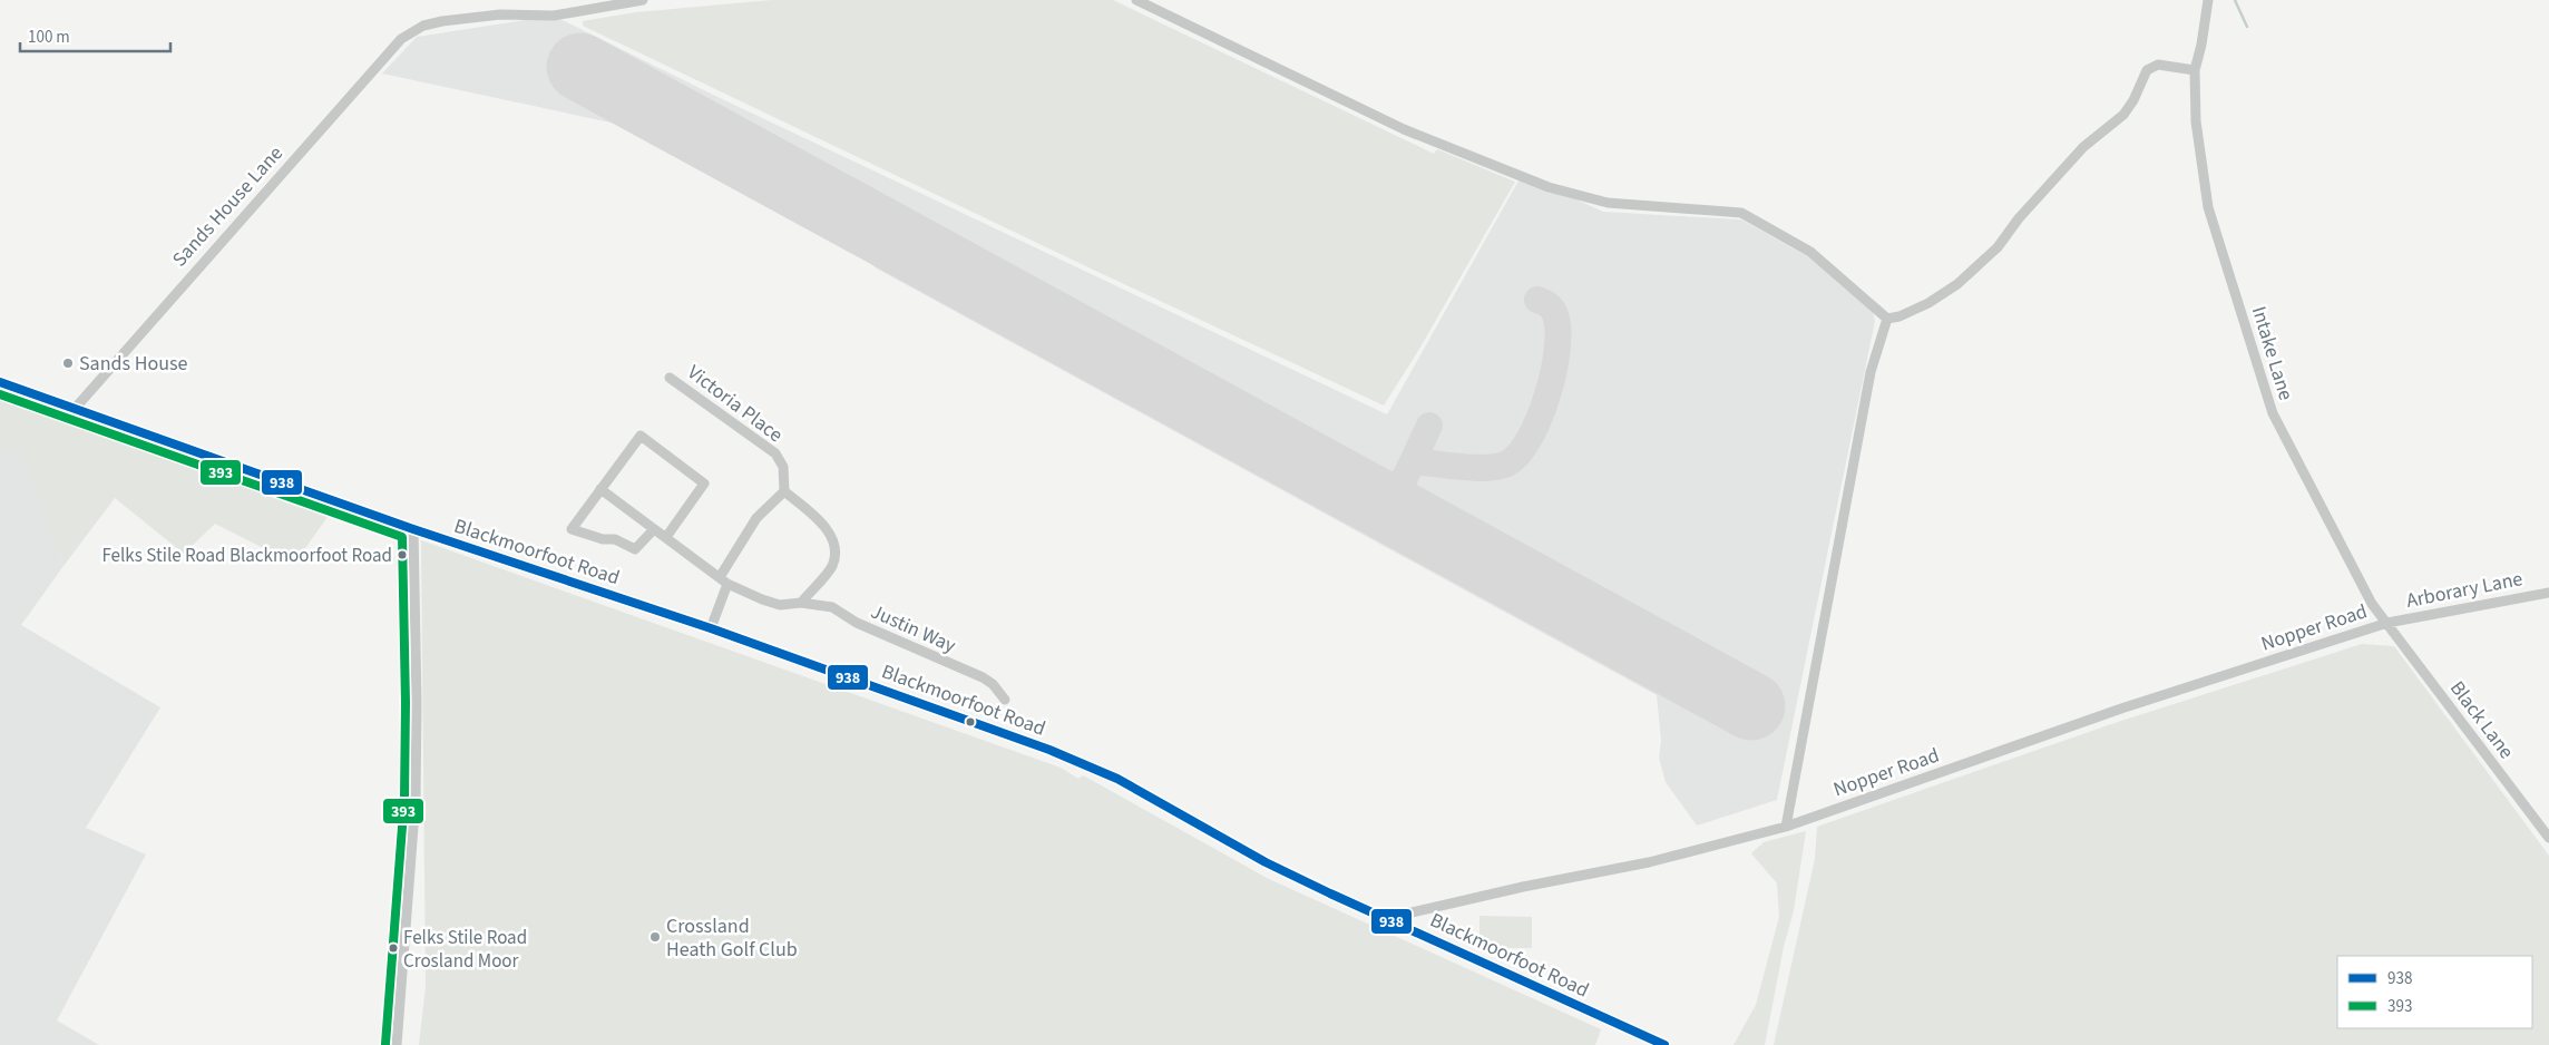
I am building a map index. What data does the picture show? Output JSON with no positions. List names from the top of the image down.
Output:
{
  "streets": {
    "street": [
      "Sands House Lane",
      "Intake Lane",
      "Victoria Place",
      "Blackmoorfoot Road",
      "Arborary Lane",
      "Nopper Road",
      "Justin Way",
      "Black Lane"
    ]
  },
  "crossings": [
    ["Sands House Lane", "Blackmoorfoot Road"],
    ["Intake Lane", "Arborary Lane"],
    ["Intake Lane", "Nopper Road"],
    ["Intake Lane", "Black Lane"],
    ["Victoria Place", "Justin Way"],
    ["Blackmoorfoot Road", "Nopper Road"],
    ["Arborary Lane", "Nopper Road"],
    ["Arborary Lane", "Black Lane"],
    ["Nopper Road", "Black Lane"]
  ],
  "places": [
    "Sands House",
    "Felks Stile Road Blackmoorfoot Road",
    "Crossland Heath Golf Club",
    "Felks Stile Road Crosland Moor"
  ],
  "lines": ["transit line 938", "transit line 393"],
  "legend": ["938", "393"],
  "scale_bar": "100 m"
}
